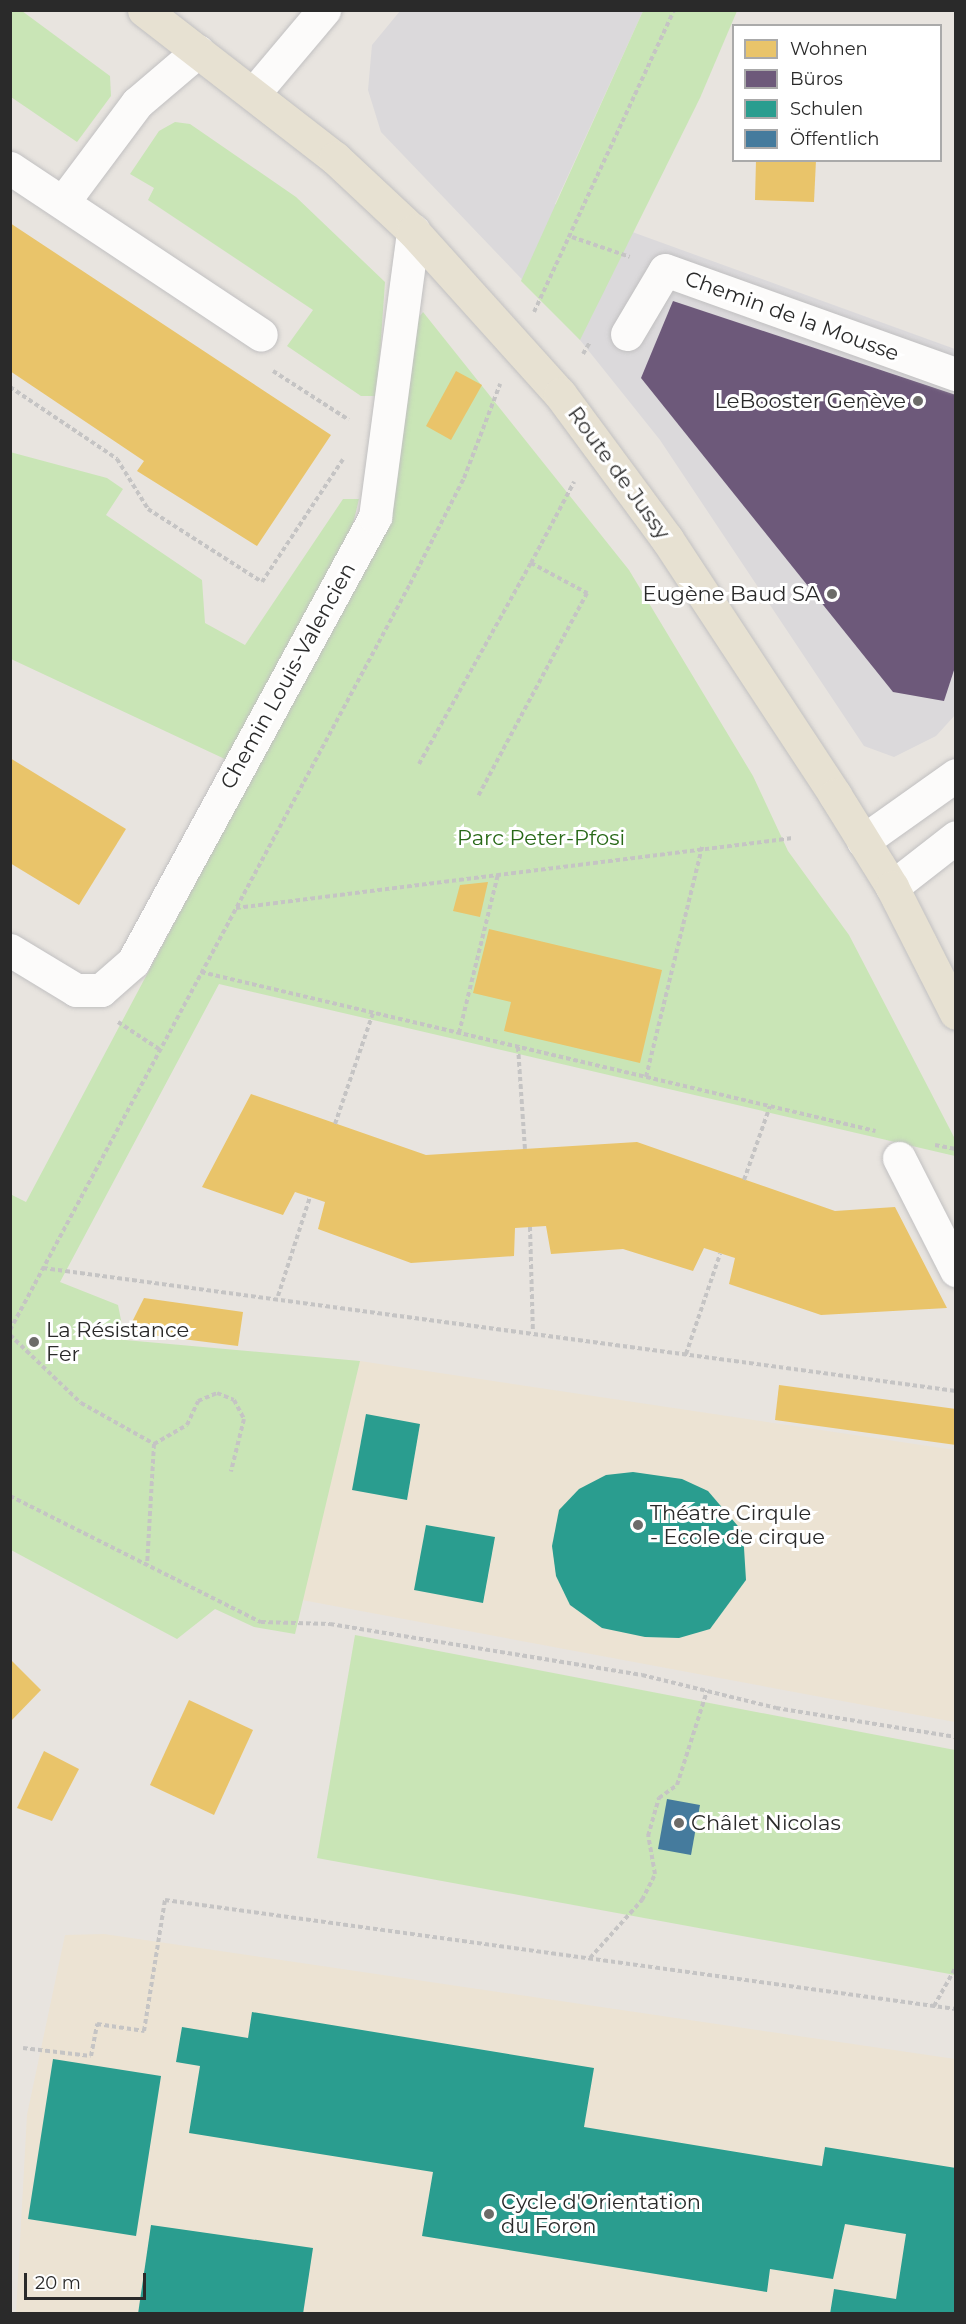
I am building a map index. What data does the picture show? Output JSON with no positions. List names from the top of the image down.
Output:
{
  "streets": {
    "main road": ["Route de Jussy"],
    "street": ["Chemin de la Mousse", "Chemin Louis-Valencien"]
  },
  "crossings": [
    ["Route de Jussy", "Chemin Louis-Valencien"]
  ],
  "parks": ["Parc Peter-Pfosi"],
  "places": [
    "LeBooster Genève",
    "Eugène Baud SA",
    "La Résistance Fer",
    "Théatre Cirqule - Ecole de cirque",
    "Châlet Nicolas",
    "Cycle d'Orientation du Foron"
  ],
  "legend": [
    "Wohnen",
    "Büros",
    "Schulen",
    "Öffentlich"
  ],
  "scale_bar": "20 m"
}
